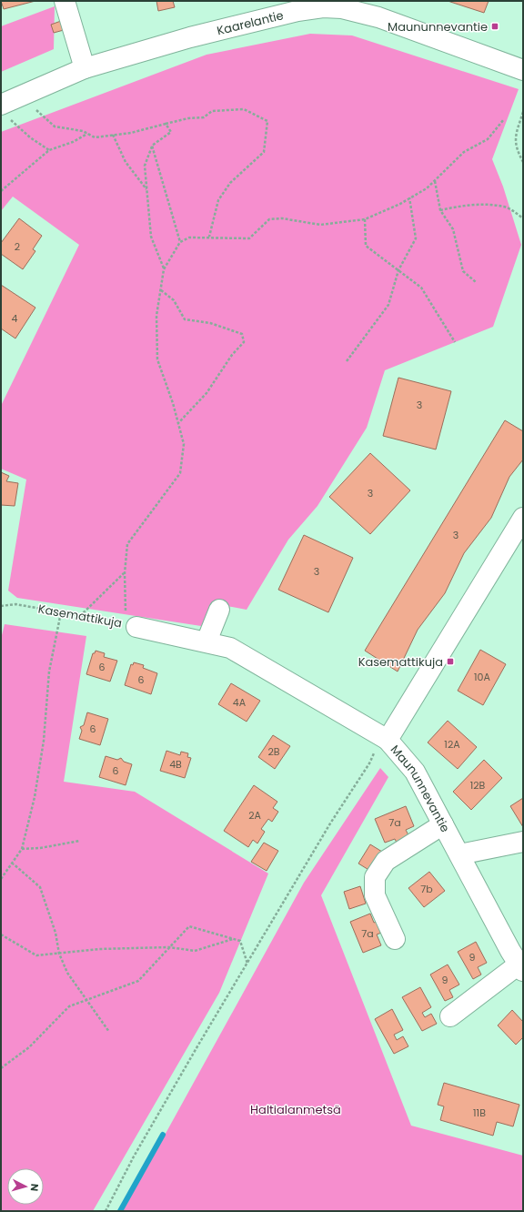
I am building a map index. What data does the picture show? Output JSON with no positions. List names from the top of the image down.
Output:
{
  "streets": {
    "street": ["Kaarelantie", "Maununnevantie"],
    "path": ["Kasemattikuja"]
  },
  "parks": ["Haltialanmetsä"],
  "places": {
    "transit": ["Maununnevantie", "Kasemattikuja"]
  },
  "house_numbers": [
    "2",
    "4",
    "3",
    "3",
    "3",
    "3",
    "6",
    "10A",
    "6",
    "4A",
    "6",
    "12A",
    "2B",
    "4B",
    "6",
    "12B",
    "2A",
    "7a",
    "7b",
    "7a",
    "9",
    "9",
    "11B"
  ],
  "north": "right"
}
